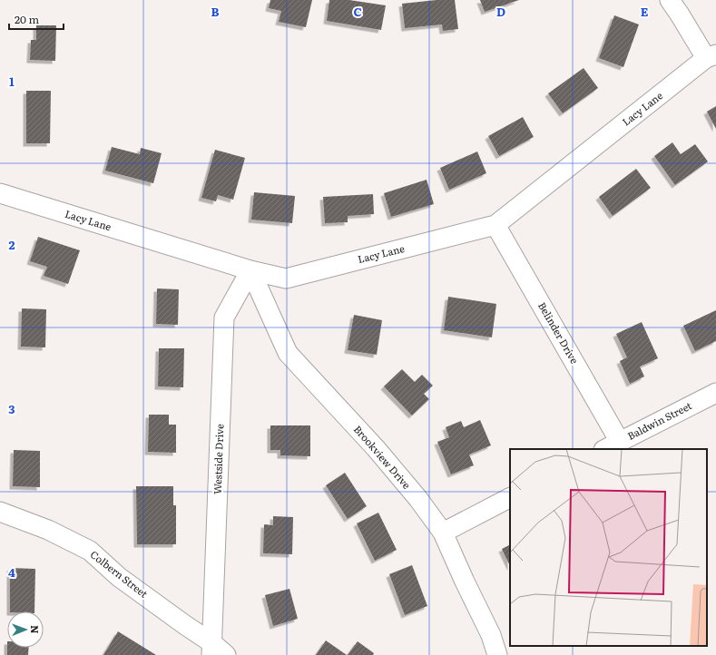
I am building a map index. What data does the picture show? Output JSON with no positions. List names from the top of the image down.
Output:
{
  "streets": {
    "street": [
      "Lacy Lane",
      "Belinder Drive",
      "Baldwin Street",
      "Brookview Drive",
      "Westside Drive",
      "Colbern Street"
    ]
  },
  "crossings": [
    ["Lacy Lane", "Belinder Drive"],
    ["Lacy Lane", "Brookview Drive"],
    ["Lacy Lane", "Westside Drive"],
    ["Belinder Drive", "Baldwin Street"],
    ["Brookview Drive", "Westside Drive"],
    ["Westside Drive", "Colbern Street"]
  ],
  "scale_bar": "20 m",
  "north": "right",
  "grid": {
    "columns": [
      "B",
      "C",
      "D",
      "E"
    ],
    "rows": [
      "1",
      "2",
      "3",
      "4"
    ]
  }
}
